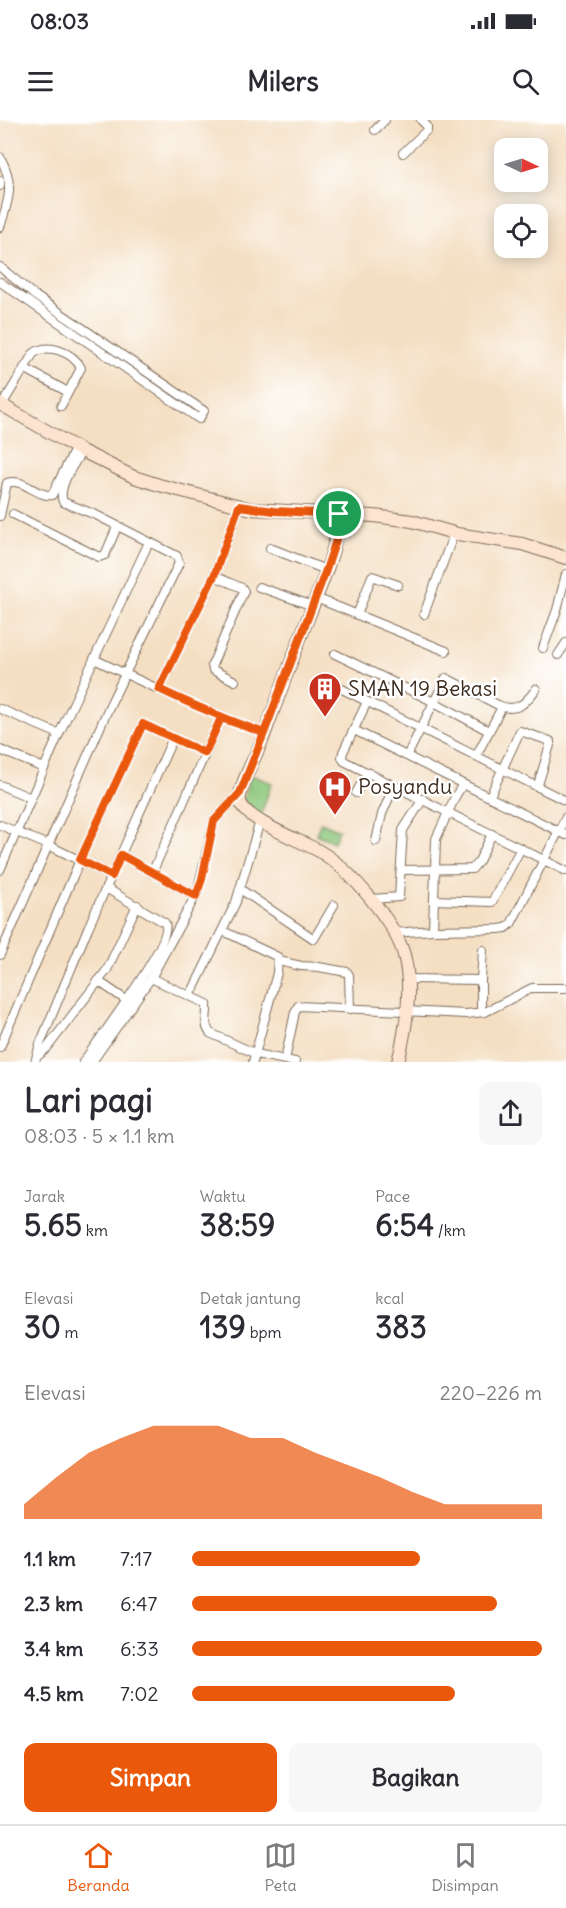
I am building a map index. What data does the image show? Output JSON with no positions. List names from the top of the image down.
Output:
{
  "places": {
    "building": ["SMAN 19 Bekasi"],
    "hospital": ["Posyandu"]
  },
  "north": "right",
  "page": {
    "status": "08:03",
    "header": "Milers",
    "heading": ["Lari pagi", "08:03 · 5 × 1.1 km"],
    "stats": [
      ["Jarak", "5.65 km"],
      ["Waktu", "38:59"],
      ["Pace", "6:54 /km"],
      ["Elevasi", "30 m"],
      ["Detak jantung", "139 bpm"],
      ["kcal", "383"]
    ],
    "chart": ["Elevasi", "220–226 m"],
    "list": [
      {
        "name": "1.1 km",
        "note": "7:17"
      },
      {
        "name": "2.3 km",
        "note": "6:47"
      },
      {
        "name": "3.4 km",
        "note": "6:33"
      },
      {
        "name": "4.5 km",
        "note": "7:02"
      }
    ],
    "buttons": ["Simpan", "Bagikan"],
    "tabs": ["Beranda", "Peta", "Disimpan"]
  }
}
